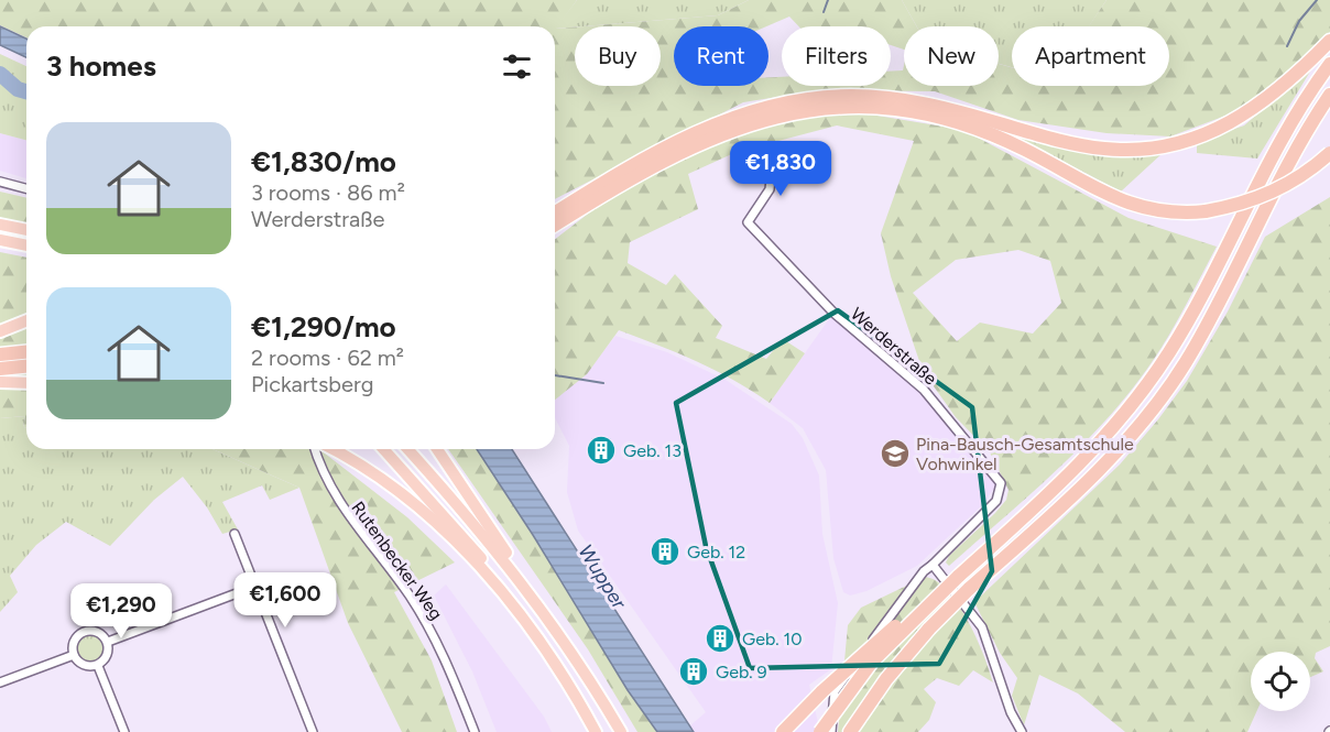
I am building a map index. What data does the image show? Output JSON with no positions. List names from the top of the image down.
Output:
{
  "streets": {
    "street": ["Werderstraße", "Rutenbecker Weg"]
  },
  "water": ["Wupper"],
  "places": {
    "building": [
      "Geb. 13",
      "Geb. 12",
      "Geb. 10",
      "Geb. 9"
    ],
    "school or university": ["Pina-Bausch-Gesamtschule Vohwinkel"]
  },
  "page": {
    "chip": [
      "Buy",
      "Rent",
      "Filters",
      "New",
      "Apartment"
    ],
    "heading": "3 homes",
    "list": [
      {
        "name": "€1,830/mo",
        "note": "3 rooms · 86 m² · Werderstraße"
      },
      {
        "name": "€1,290/mo",
        "note": "2 rooms · 62 m² · Pickartsberg"
      }
    ],
    "price": ["€1,830", "€1,600", "€1,290"]
  }
}
